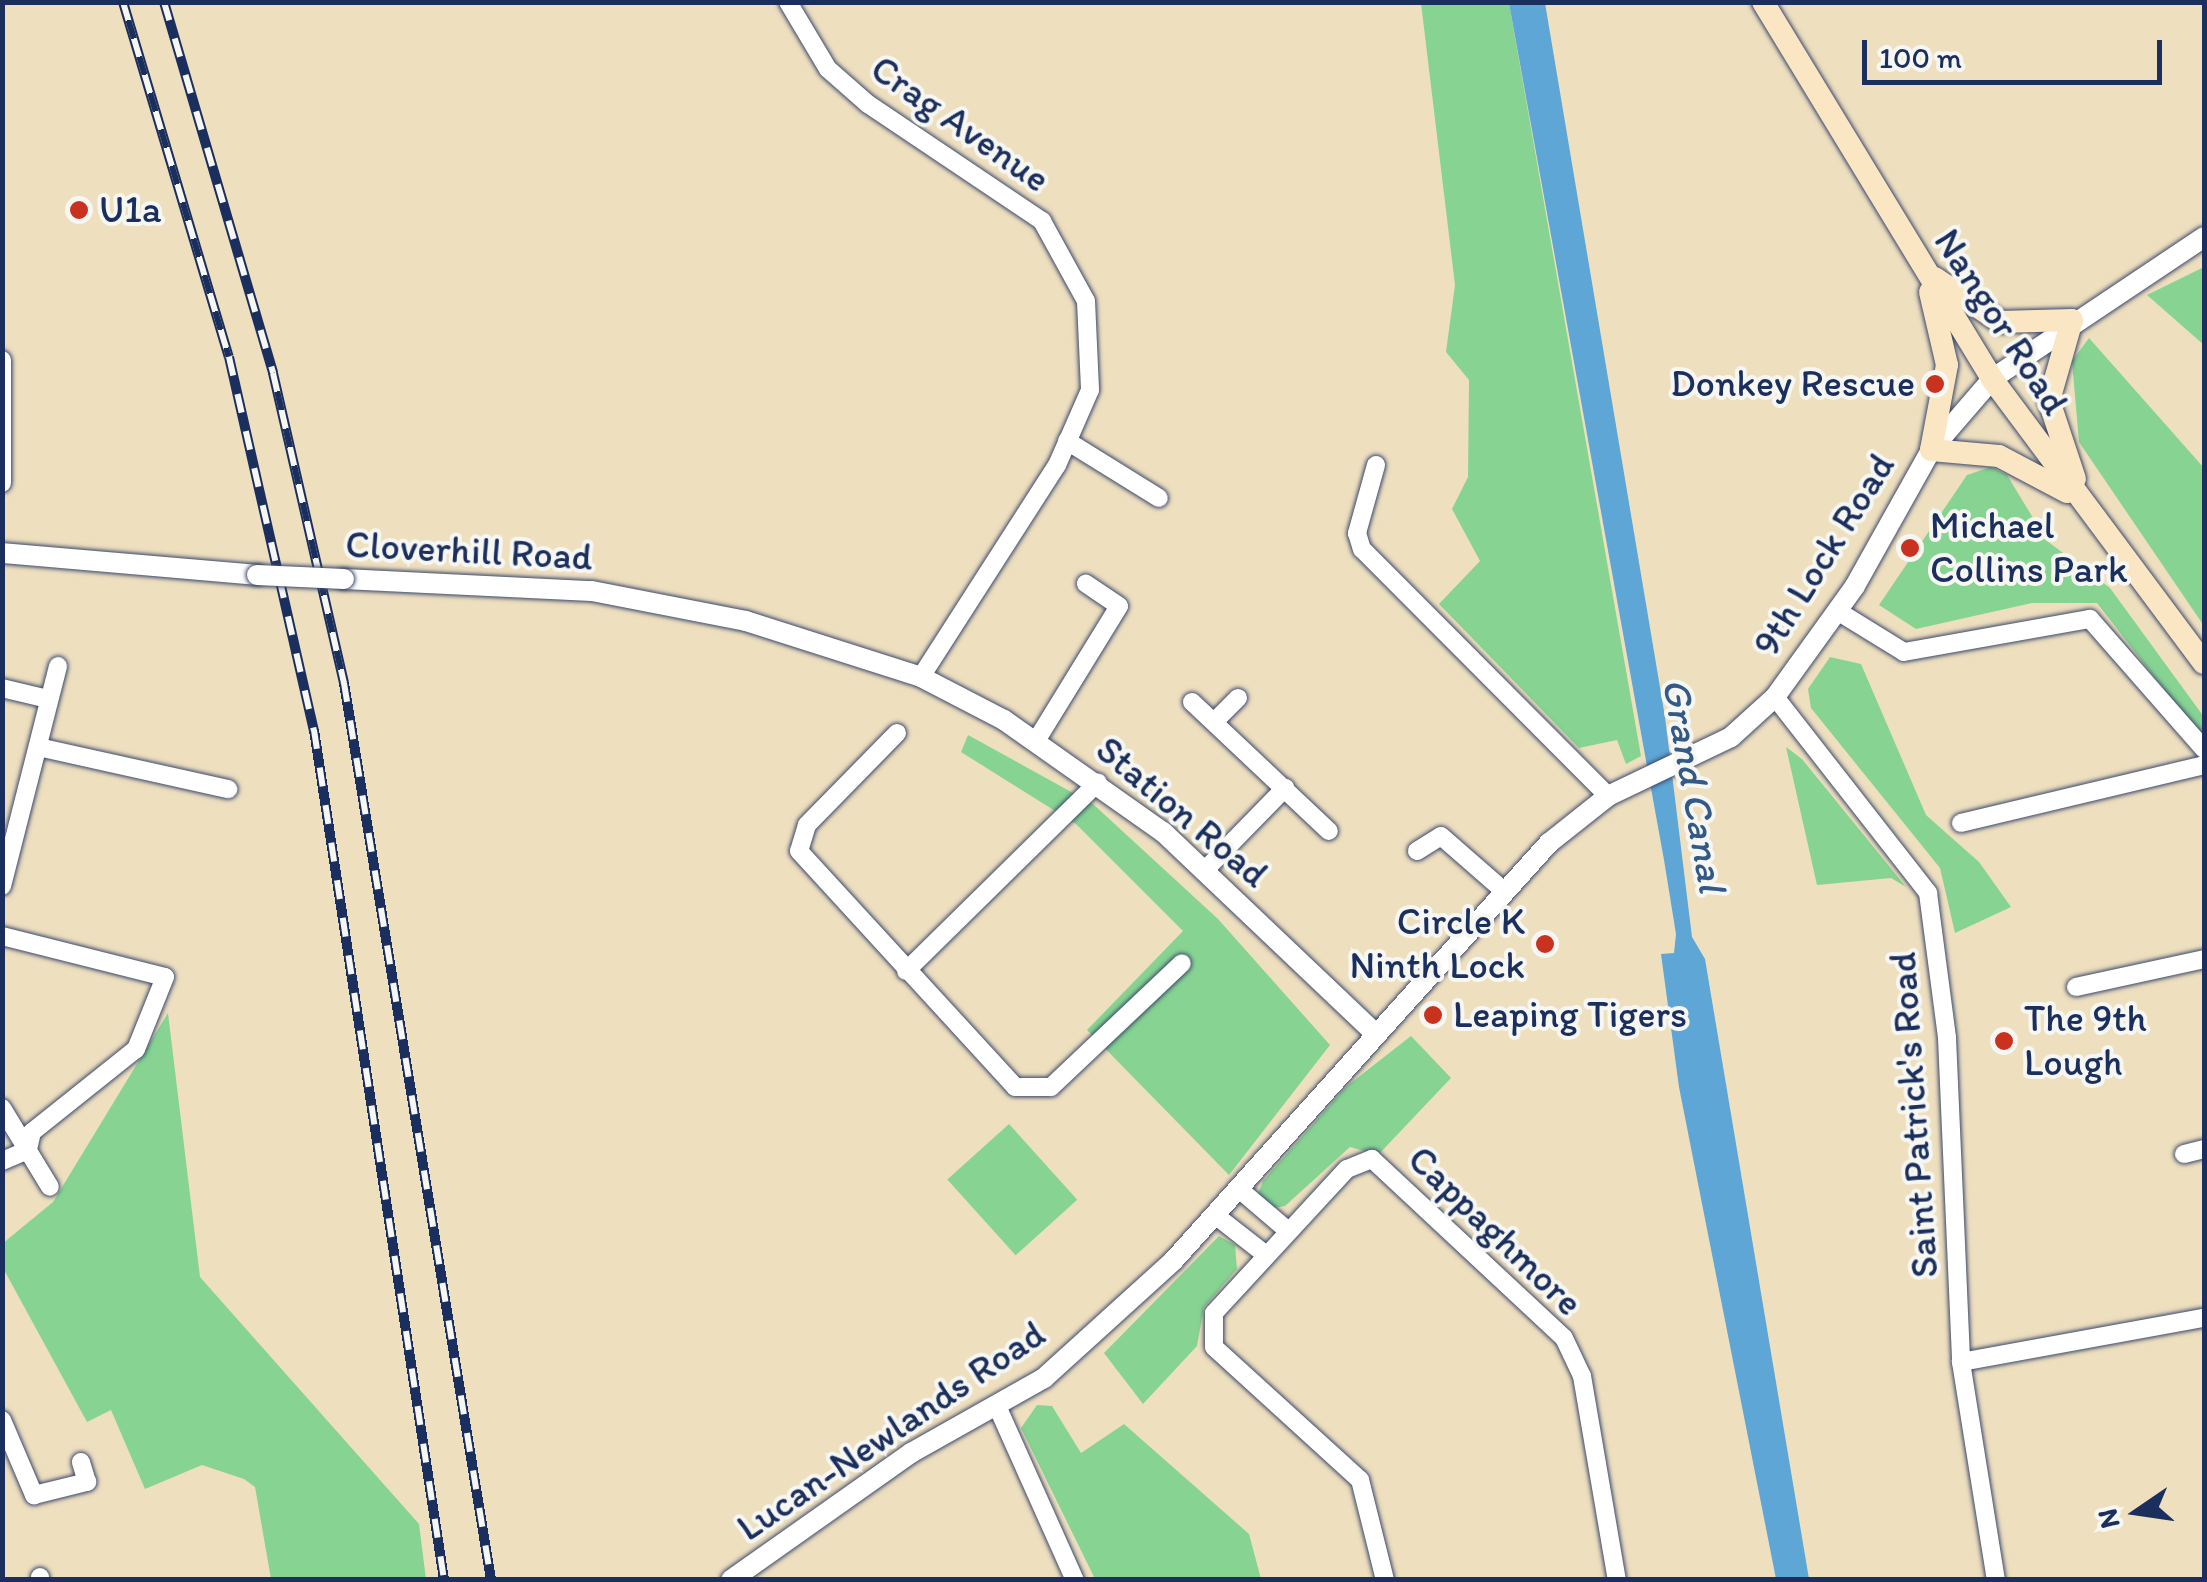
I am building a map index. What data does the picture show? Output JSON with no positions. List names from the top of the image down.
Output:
{
  "streets": {
    "main road": ["Nangor Road"],
    "street": [
      "Crag Avenue",
      "Cloverhill Road",
      "9th Lock Road",
      "Station Road",
      "Saint Patrick's Road",
      "Cappaghmore",
      "Lucan-Newlands Road"
    ]
  },
  "crossings": [
    ["Crag Avenue", "Cloverhill Road"],
    ["Crag Avenue", "Station Road"],
    ["Nangor Road", "9th Lock Road"],
    ["Cloverhill Road", "Station Road"],
    ["9th Lock Road", "Station Road"],
    ["9th Lock Road", "Saint Patrick's Road"],
    ["9th Lock Road", "Lucan-Newlands Road"],
    ["Station Road", "Lucan-Newlands Road"]
  ],
  "water": ["Grand Canal"],
  "places": [
    "U1a",
    "Donkey Rescue",
    "Michael Collins Park",
    "Circle K Ninth Lock",
    "Leaping Tigers",
    "The 9th Lough"
  ],
  "scale_bar": "100 m",
  "north": "left"
}
